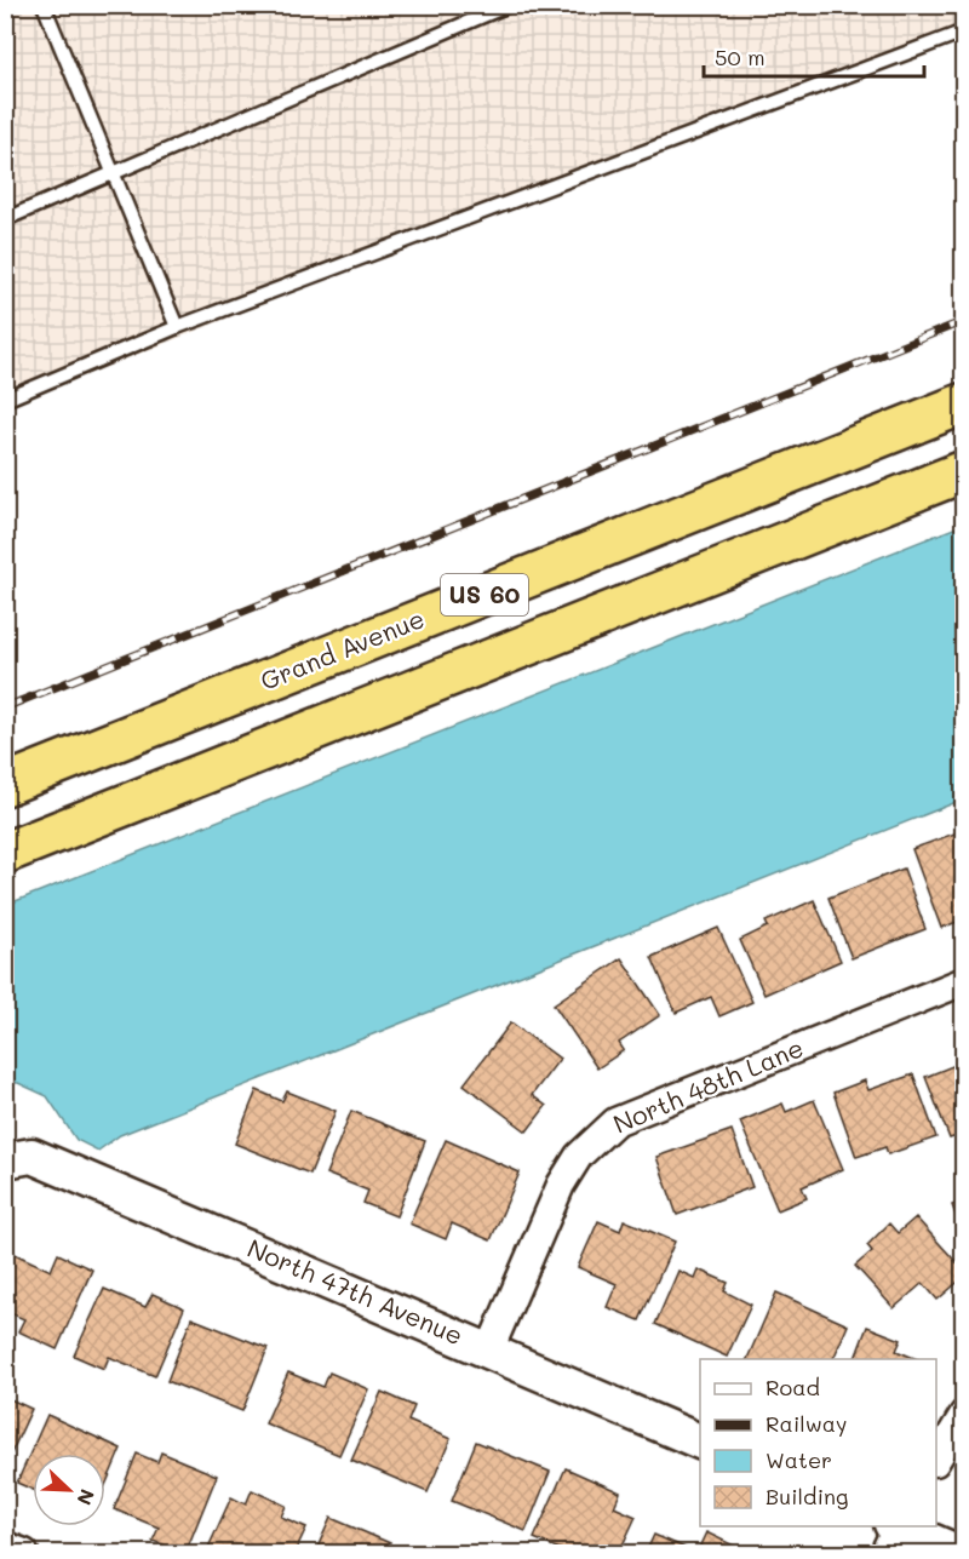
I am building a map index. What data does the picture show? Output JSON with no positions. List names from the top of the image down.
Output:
{
  "streets": {
    "highway": ["US 60", "Grand Avenue"],
    "street": ["North 48th Lane", "North 47th Avenue"]
  },
  "crossings": [
    ["North 48th Lane", "North 47th Avenue"]
  ],
  "legend": [
    "Road",
    "Railway",
    "Water",
    "Building"
  ],
  "scale_bar": "50 m",
  "north": "bottom right"
}
